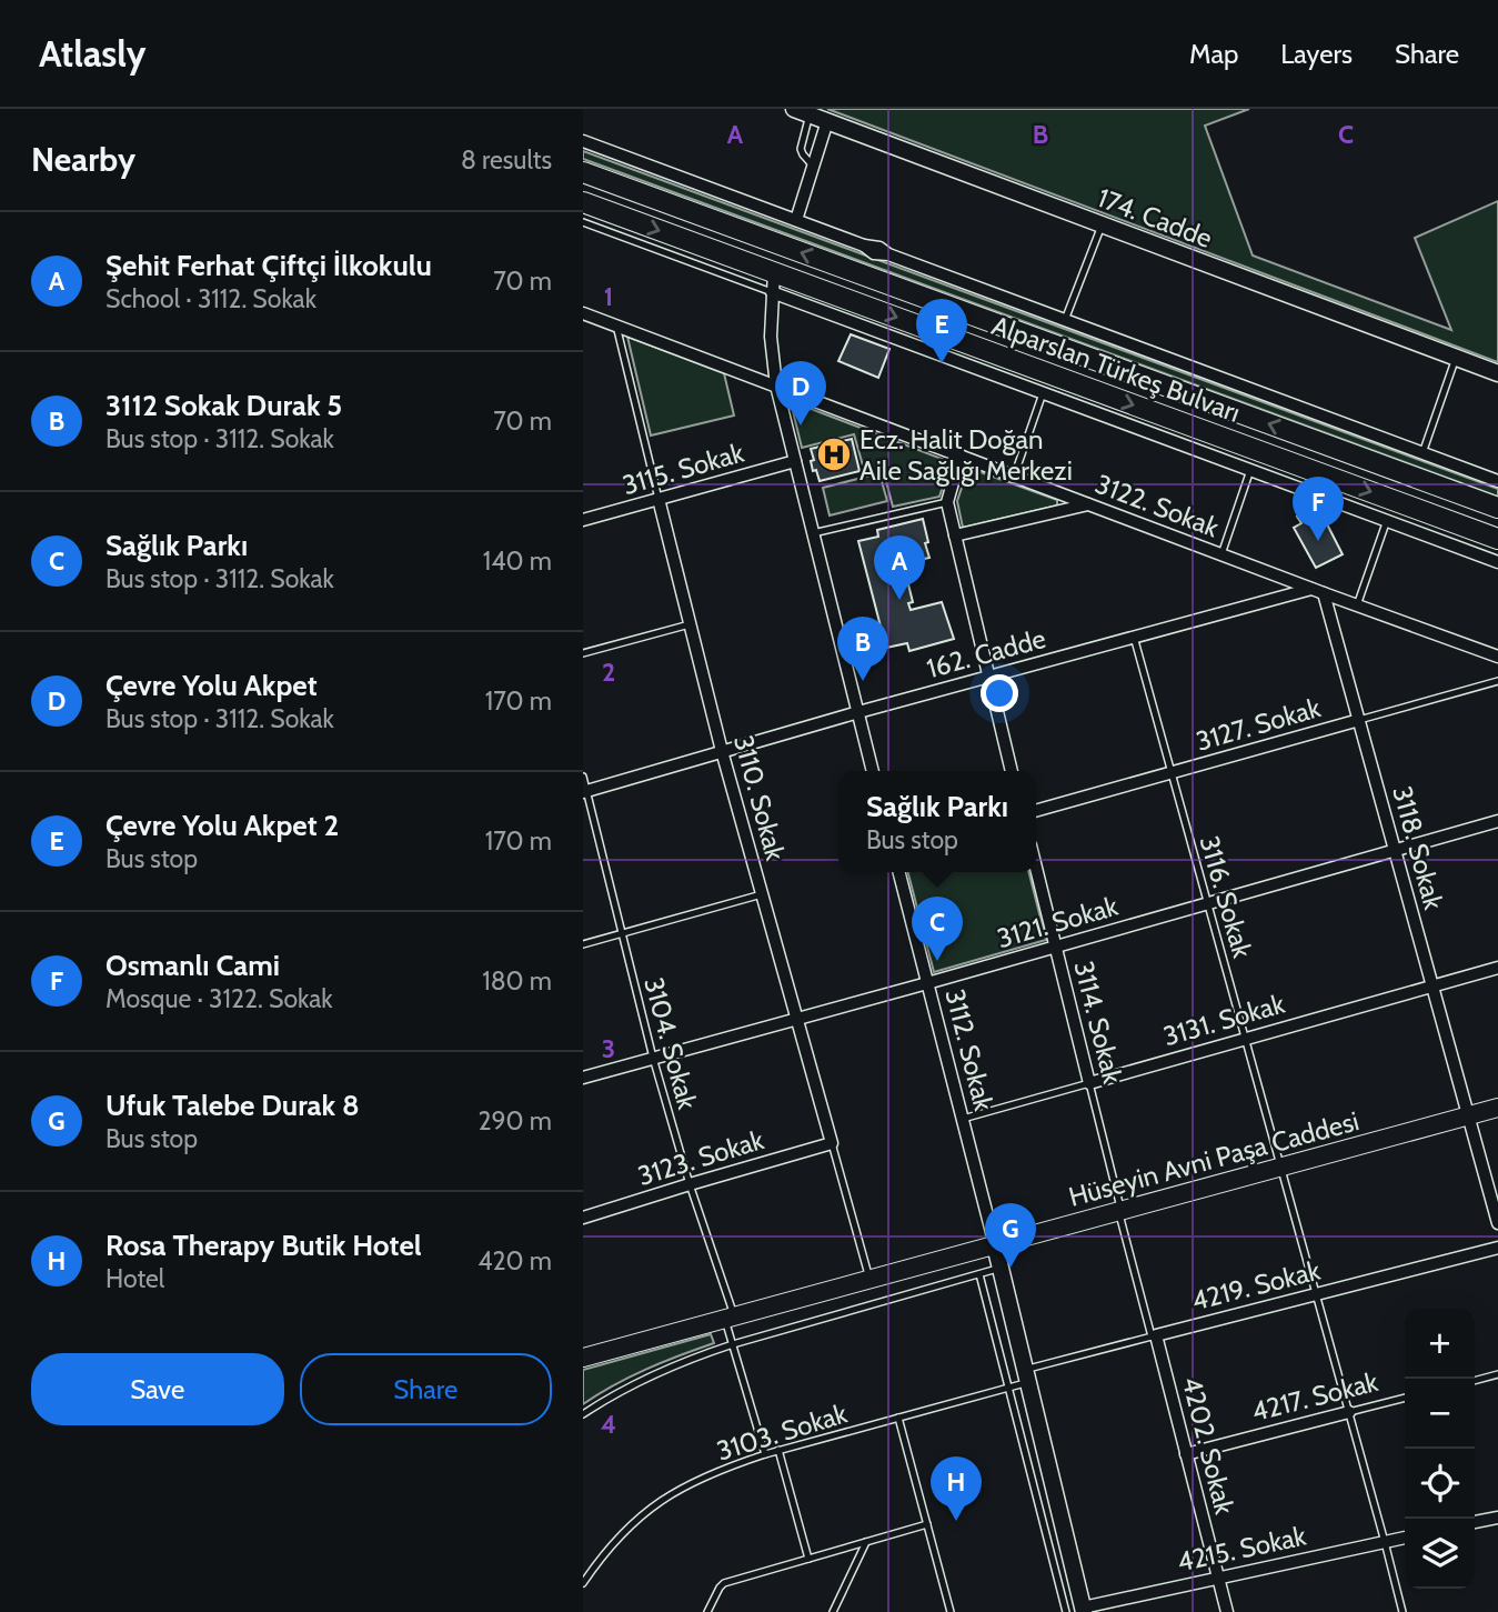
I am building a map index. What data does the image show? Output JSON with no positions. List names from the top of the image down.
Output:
{
  "streets": {
    "highway": ["Alparslan Türkeş Bulvarı"],
    "main road": ["Hüseyin Avni Paşa Caddesi"],
    "street": [
      "174. Cadde",
      "3115. Sokak",
      "3122. Sokak",
      "162. Cadde",
      "3127. Sokak",
      "3110. Sokak",
      "3118. Sokak",
      "3121. Sokak",
      "3131. Sokak",
      "3114. Sokak",
      "3112. Sokak",
      "3123. Sokak",
      "4219. Sokak",
      "4217. Sokak",
      "4202. Sokak",
      "4215. Sokak"
    ],
    "lane": ["3116. Sokak", "3104. Sokak", "3103. Sokak"]
  },
  "crossings": [
    ["3115. Sokak", "3110. Sokak"],
    ["3122. Sokak", "162. Cadde"],
    ["3122. Sokak", "3110. Sokak"],
    ["3122. Sokak", "3118. Sokak"],
    ["162. Cadde", "3110. Sokak"],
    ["162. Cadde", "3118. Sokak"],
    ["162. Cadde", "3116. Sokak"],
    ["162. Cadde", "3104. Sokak"],
    ["3127. Sokak", "3118. Sokak"],
    ["3127. Sokak", "3116. Sokak"],
    ["3110. Sokak", "3121. Sokak"],
    ["3110. Sokak", "3123. Sokak"],
    ["3110. Sokak", "Hüseyin Avni Paşa Caddesi"],
    ["3118. Sokak", "3121. Sokak"],
    ["3118. Sokak", "3131. Sokak"],
    ["3118. Sokak", "Hüseyin Avni Paşa Caddesi"],
    ["3116. Sokak", "3121. Sokak"],
    ["3116. Sokak", "3131. Sokak"],
    ["3116. Sokak", "Hüseyin Avni Paşa Caddesi"],
    ["3116. Sokak", "4219. Sokak"],
    ["3116. Sokak", "4217. Sokak"],
    ["3116. Sokak", "4215. Sokak"],
    ["3121. Sokak", "3114. Sokak"],
    ["3121. Sokak", "3104. Sokak"],
    ["3121. Sokak", "3112. Sokak"],
    ["3131. Sokak", "3114. Sokak"],
    ["3131. Sokak", "3112. Sokak"],
    ["3114. Sokak", "Hüseyin Avni Paşa Caddesi"],
    ["3114. Sokak", "4202. Sokak"],
    ["3104. Sokak", "3123. Sokak"],
    ["3104. Sokak", "Hüseyin Avni Paşa Caddesi"],
    ["3104. Sokak", "3103. Sokak"],
    ["3112. Sokak", "Hüseyin Avni Paşa Caddesi"],
    ["Hüseyin Avni Paşa Caddesi", "4202. Sokak"],
    ["4219. Sokak", "3103. Sokak"],
    ["4219. Sokak", "4202. Sokak"],
    ["4217. Sokak", "4202. Sokak"],
    ["4202. Sokak", "4215. Sokak"]
  ],
  "places": {
    "hospital": ["Ecz. Halit Doğan Aile Sağlığı Merkezi"]
  },
  "page": {
    "header": "Atlasly",
    "nav": ["Map", "Layers", "Share"],
    "heading": ["Nearby", "8 results"],
    "list": [
      {
        "mark": "A",
        "name": "Şehit Ferhat Çiftçi İlkokulu",
        "note": "School · 3112. Sokak",
        "value": "70 m"
      },
      {
        "mark": "B",
        "name": "3112 Sokak Durak 5",
        "note": "Bus stop · 3112. Sokak",
        "value": "70 m"
      },
      {
        "mark": "C",
        "name": "Sağlık Parkı",
        "note": "Bus stop · 3112. Sokak",
        "value": "140 m"
      },
      {
        "mark": "D",
        "name": "Çevre Yolu Akpet",
        "note": "Bus stop · 3112. Sokak",
        "value": "170 m"
      },
      {
        "mark": "E",
        "name": "Çevre Yolu Akpet 2",
        "note": "Bus stop",
        "value": "170 m"
      },
      {
        "mark": "F",
        "name": "Osmanlı Cami",
        "note": "Mosque · 3122. Sokak",
        "value": "180 m"
      },
      {
        "mark": "G",
        "name": "Ufuk Talebe Durak 8",
        "note": "Bus stop",
        "value": "290 m"
      },
      {
        "mark": "H",
        "name": "Rosa Therapy Butik Hotel",
        "note": "Hotel",
        "value": "420 m"
      }
    ],
    "pins": [
      "E",
      "D",
      "F",
      "A",
      "B",
      "C",
      "G",
      "H"
    ],
    "popup": ["Sağlık Parkı", "Bus stop"],
    "map_buttons": ["+", "−"],
    "buttons": ["Save", "Share"]
  },
  "grid": {
    "columns": ["A", "B", "C"],
    "rows": [
      "1",
      "2",
      "3",
      "4"
    ]
  }
}
